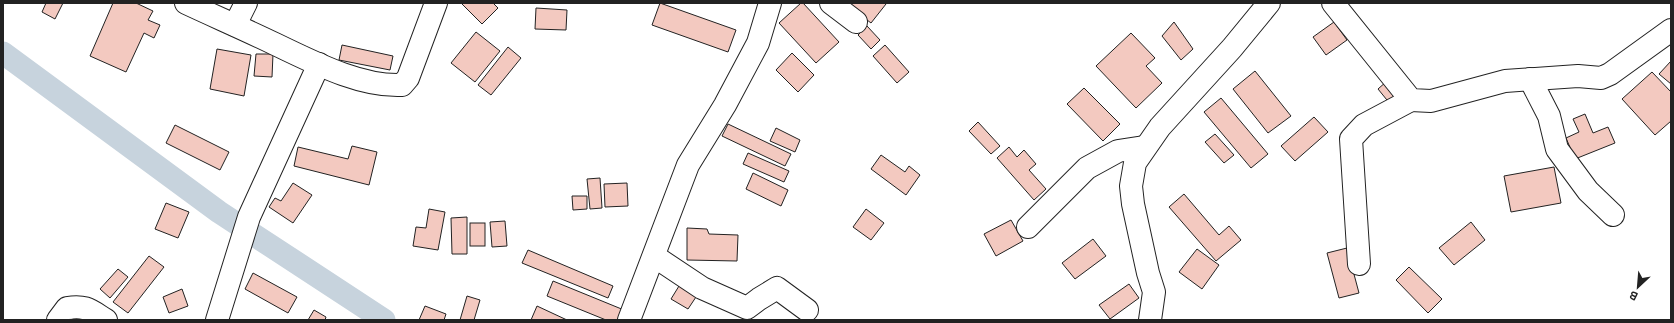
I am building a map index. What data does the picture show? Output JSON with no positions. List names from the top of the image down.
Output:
{
  "north": "bottom left"
}
